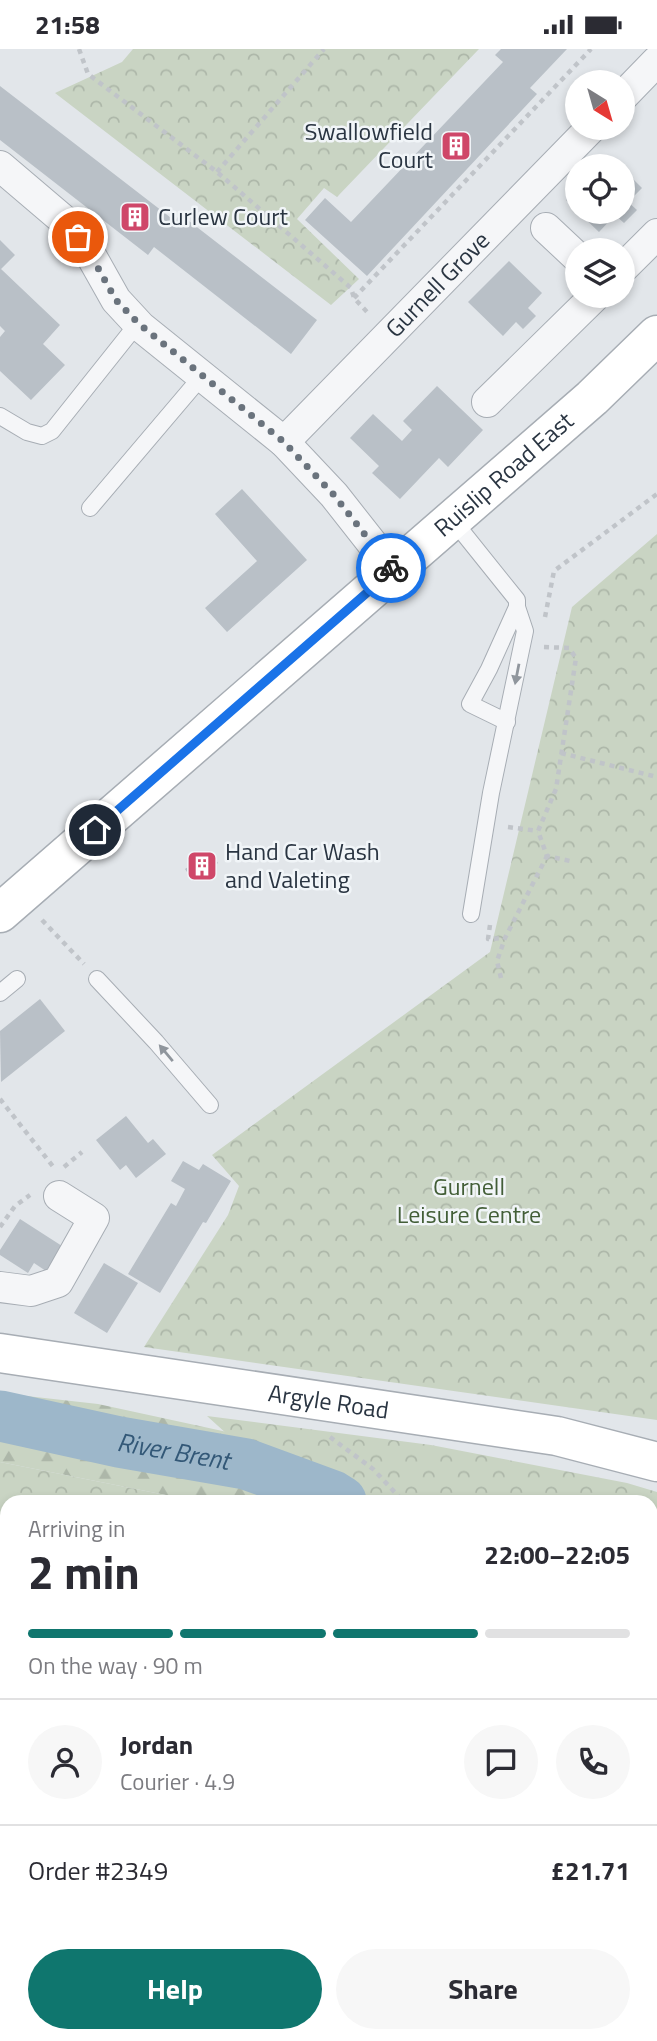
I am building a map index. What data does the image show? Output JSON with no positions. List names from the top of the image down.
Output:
{
  "streets": {
    "main road": ["Ruislip Road East", "Argyle Road"],
    "street": ["Gurnell Grove"]
  },
  "water": ["River Brent"],
  "parks": ["Gurnell Leisure Centre"],
  "places": {
    "building": ["Swallowfield Court", "Curlew Court", "Hand Car Wash and Valeting"]
  },
  "north": "bottom right",
  "page": {
    "status": "21:58",
    "heading": ["2 min", "Arriving in", "22:00–22:05"],
    "panel": [
      "Jordan",
      "Courier · 4.9",
      "Order #2349",
      "£21.71"
    ],
    "bar": "On the way · 90 m",
    "buttons": ["Help", "Share"]
  }
}
